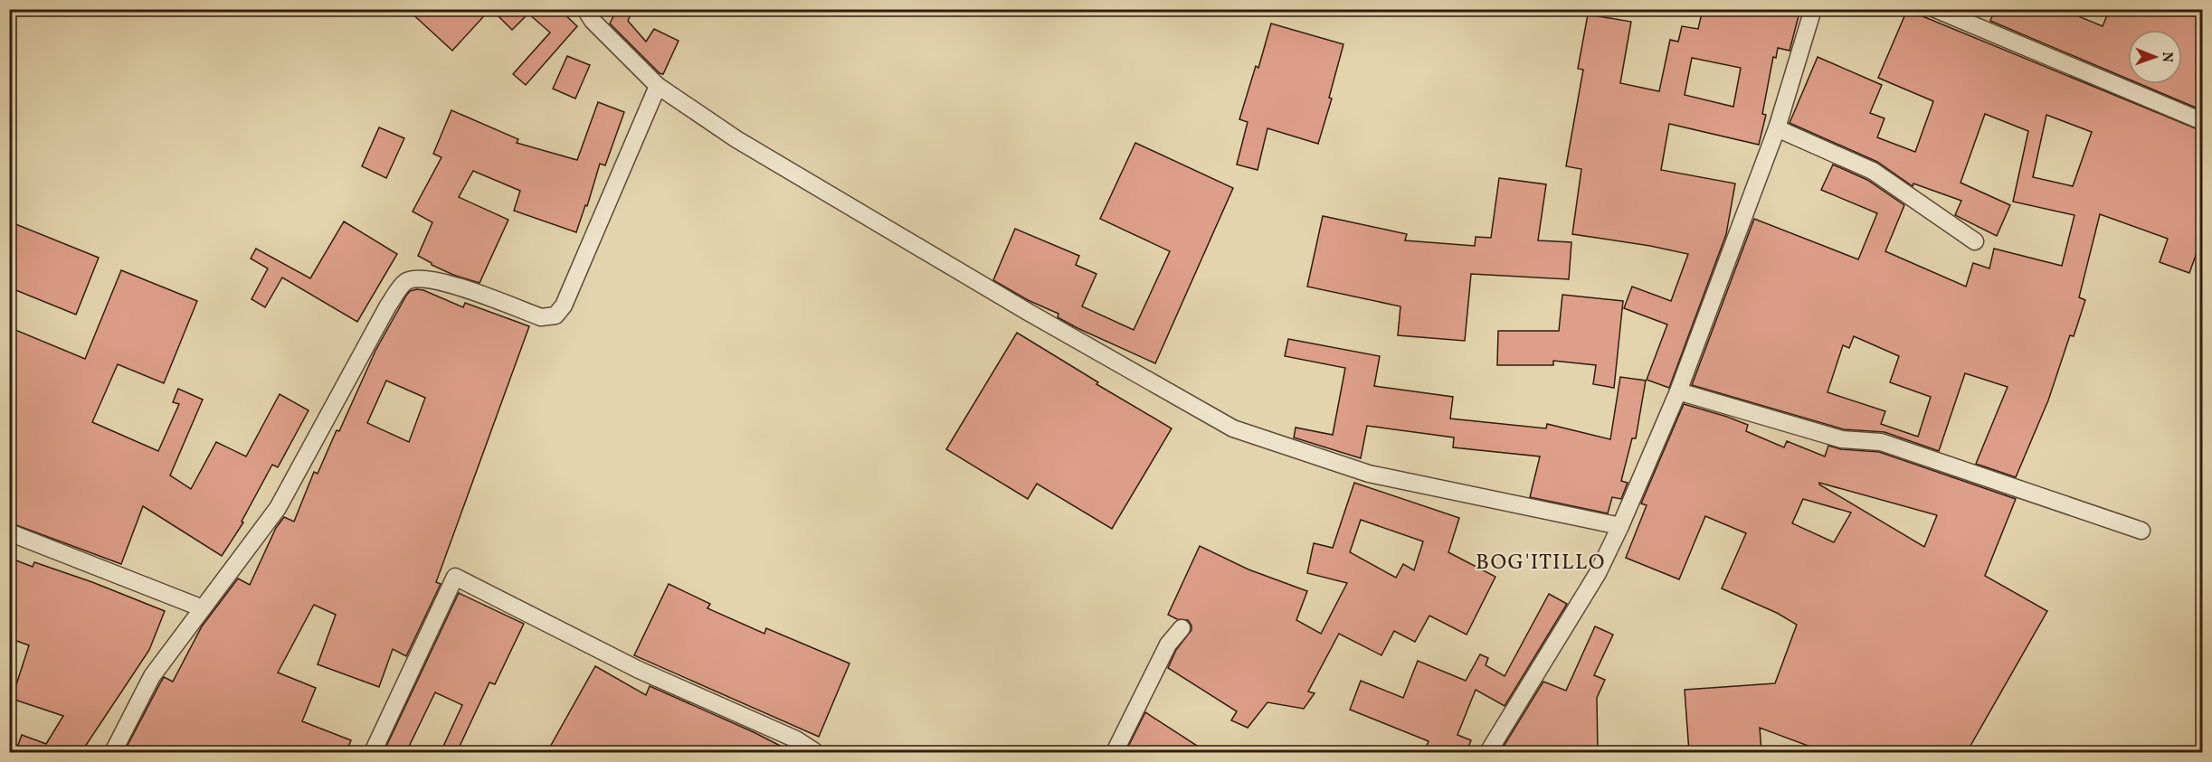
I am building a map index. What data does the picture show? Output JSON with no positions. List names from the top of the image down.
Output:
{
  "districts": ["BOG'ITILLO"],
  "north": "right"
}
